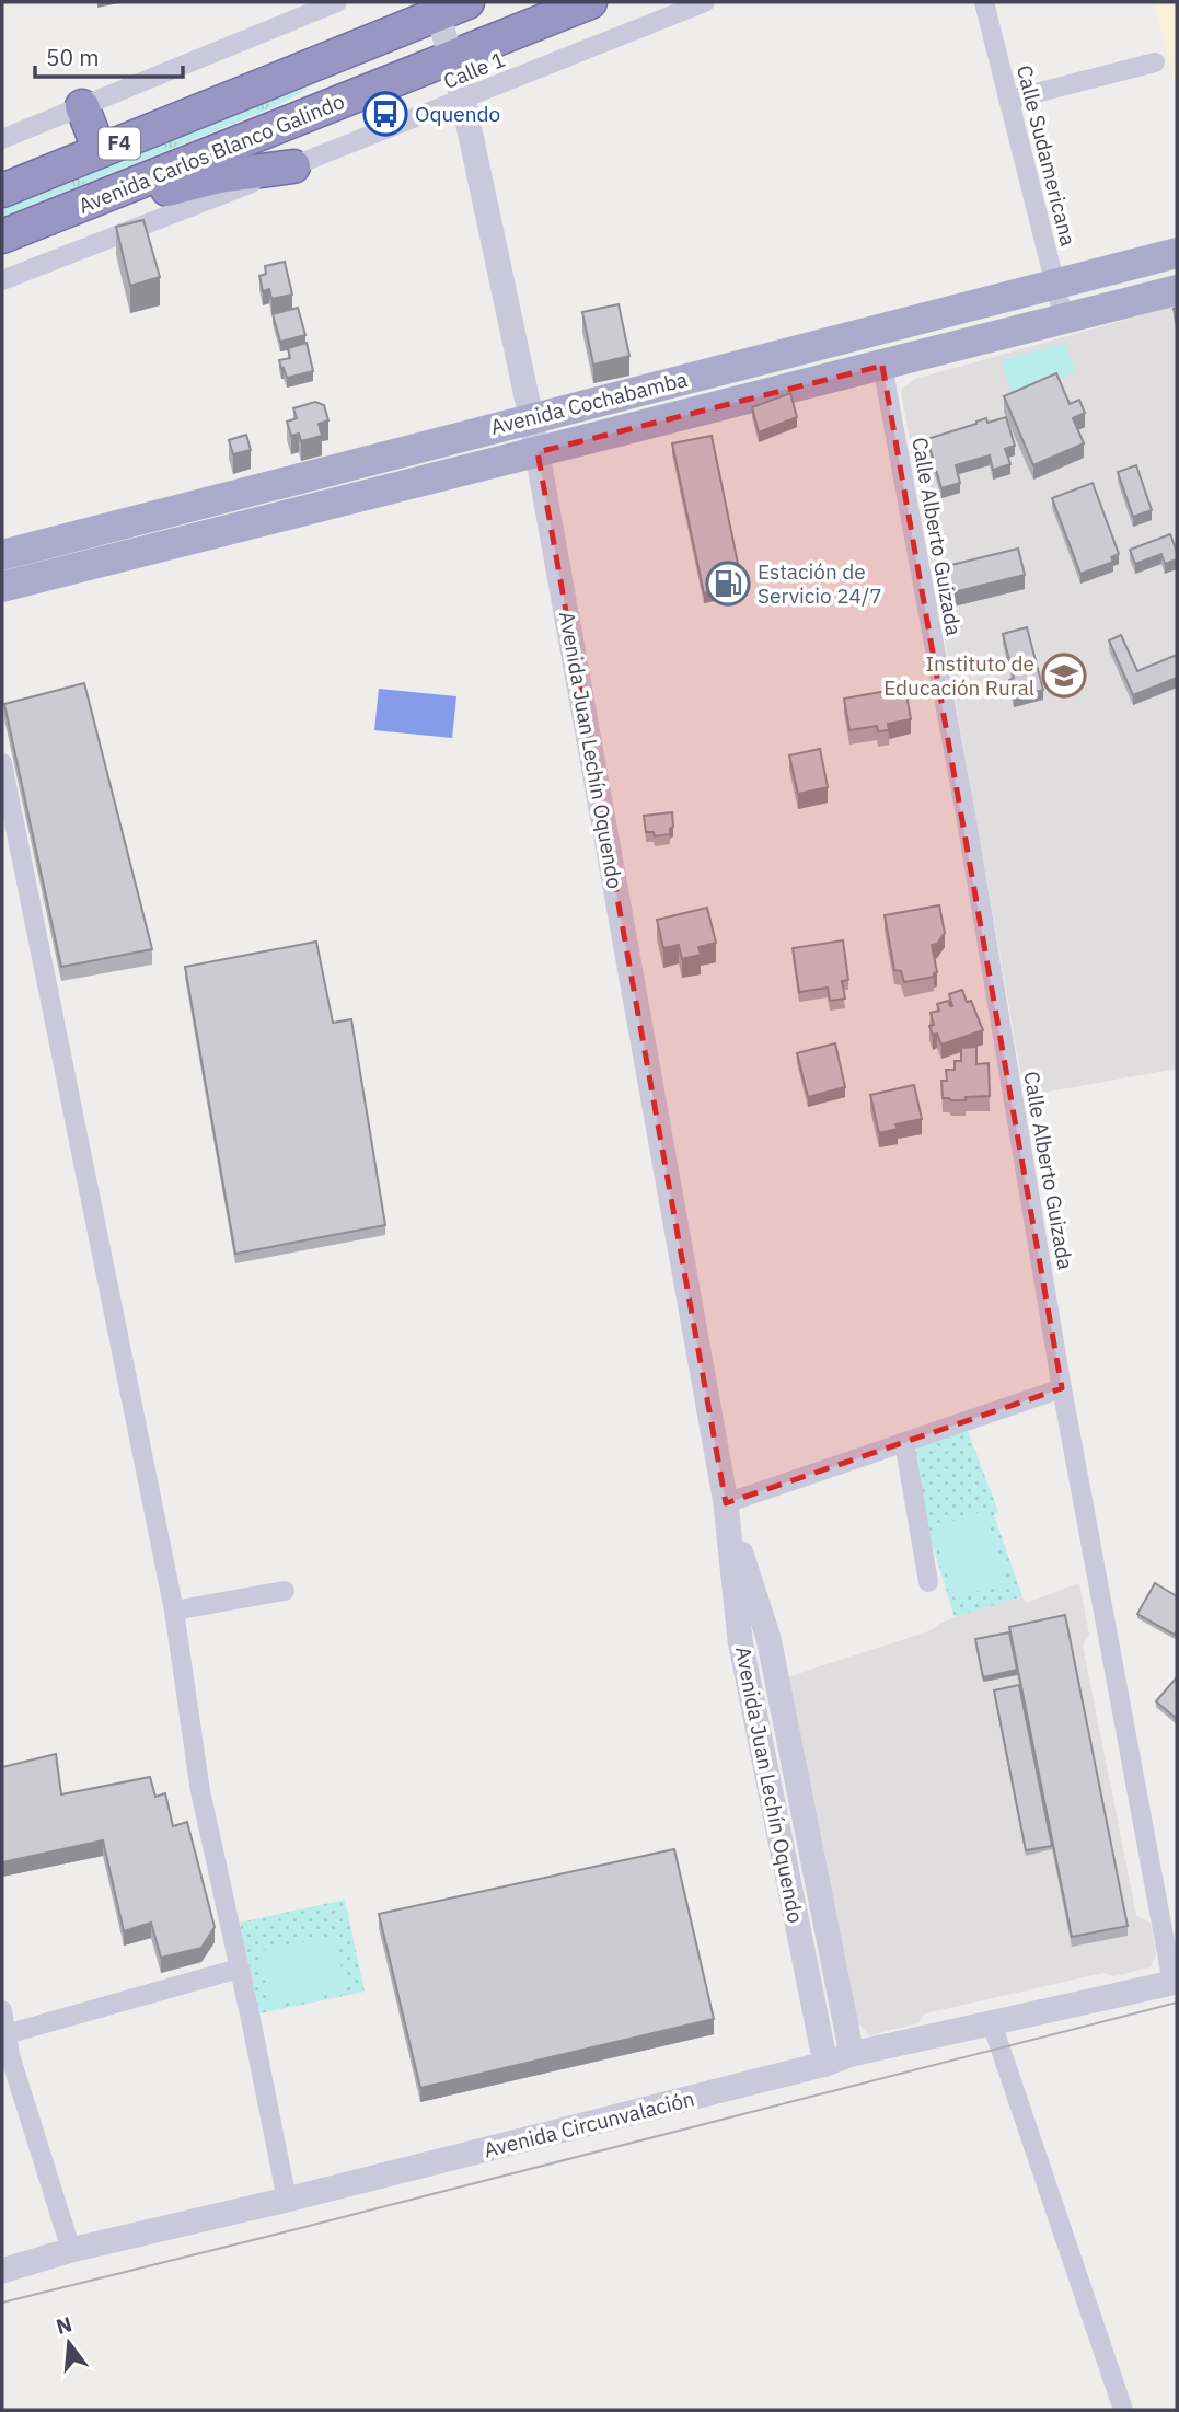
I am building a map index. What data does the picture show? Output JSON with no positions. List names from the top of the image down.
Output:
{
  "streets": {
    "highway": ["F4", "Avenida Carlos Blanco Galindo"],
    "main road": ["Avenida Cochabamba"],
    "street": [
      "Calle 1",
      "Calle Sudamericana",
      "Calle Alberto Guizada",
      "Avenida Juan Lechín Oquendo",
      "Avenida Circunvalación"
    ]
  },
  "crossings": [
    ["Calle 1", "Avenida Juan Lechín Oquendo"],
    ["Avenida Carlos Blanco Galindo", "Avenida Juan Lechín Oquendo"],
    ["Calle Sudamericana", "Avenida Cochabamba"],
    ["Avenida Cochabamba", "Calle Alberto Guizada"],
    ["Avenida Cochabamba", "Avenida Juan Lechín Oquendo"],
    ["Calle Alberto Guizada", "Avenida Circunvalación"],
    ["Avenida Juan Lechín Oquendo", "Avenida Circunvalación"]
  ],
  "places": {
    "bus stop": ["Oquendo"],
    "fuel station": ["Estación de Servicio 24/7"],
    "school or university": ["Instituto de Educación Rural"]
  },
  "scale_bar": "50 m",
  "north": "top"
}
